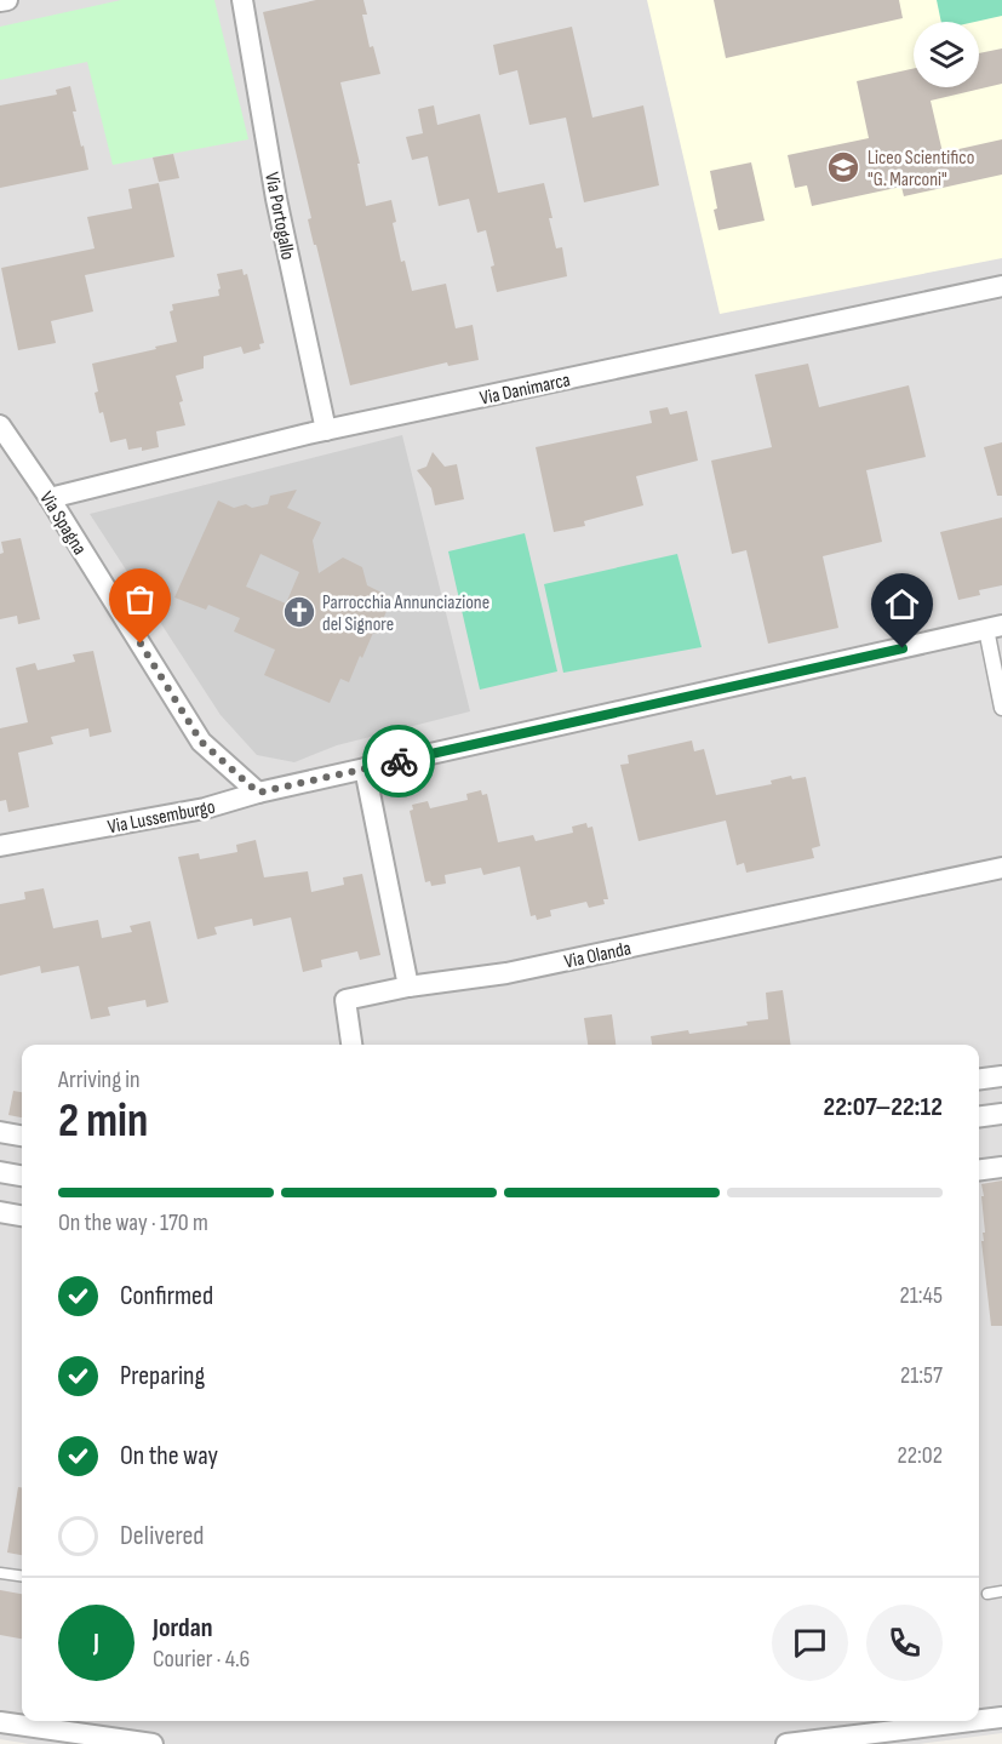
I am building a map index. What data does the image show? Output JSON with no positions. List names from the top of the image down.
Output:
{
  "streets": {
    "street": [
      "Via Portogallo",
      "Via Danimarca",
      "Via Spagna",
      "Via Lussemburgo",
      "Via Olanda"
    ]
  },
  "crossings": [
    ["Via Portogallo", "Via Danimarca"],
    ["Via Danimarca", "Via Spagna"],
    ["Via Spagna", "Via Lussemburgo"]
  ],
  "places": {
    "school or university": ["Liceo Scientifico \"G. Marconi\""],
    "church": ["Parrocchia Annunciazione del Signore"]
  },
  "page": {
    "heading": ["2 min", "Arriving in", "22:07–22:12"],
    "panel": ["Jordan", "Courier · 4.6"],
    "bar": "On the way · 170 m",
    "list": [
      ["Confirmed", "21:45"],
      ["Preparing", "21:57"],
      ["On the way", "22:02"],
      "Delivered"
    ],
    "round": "J"
  }
}
